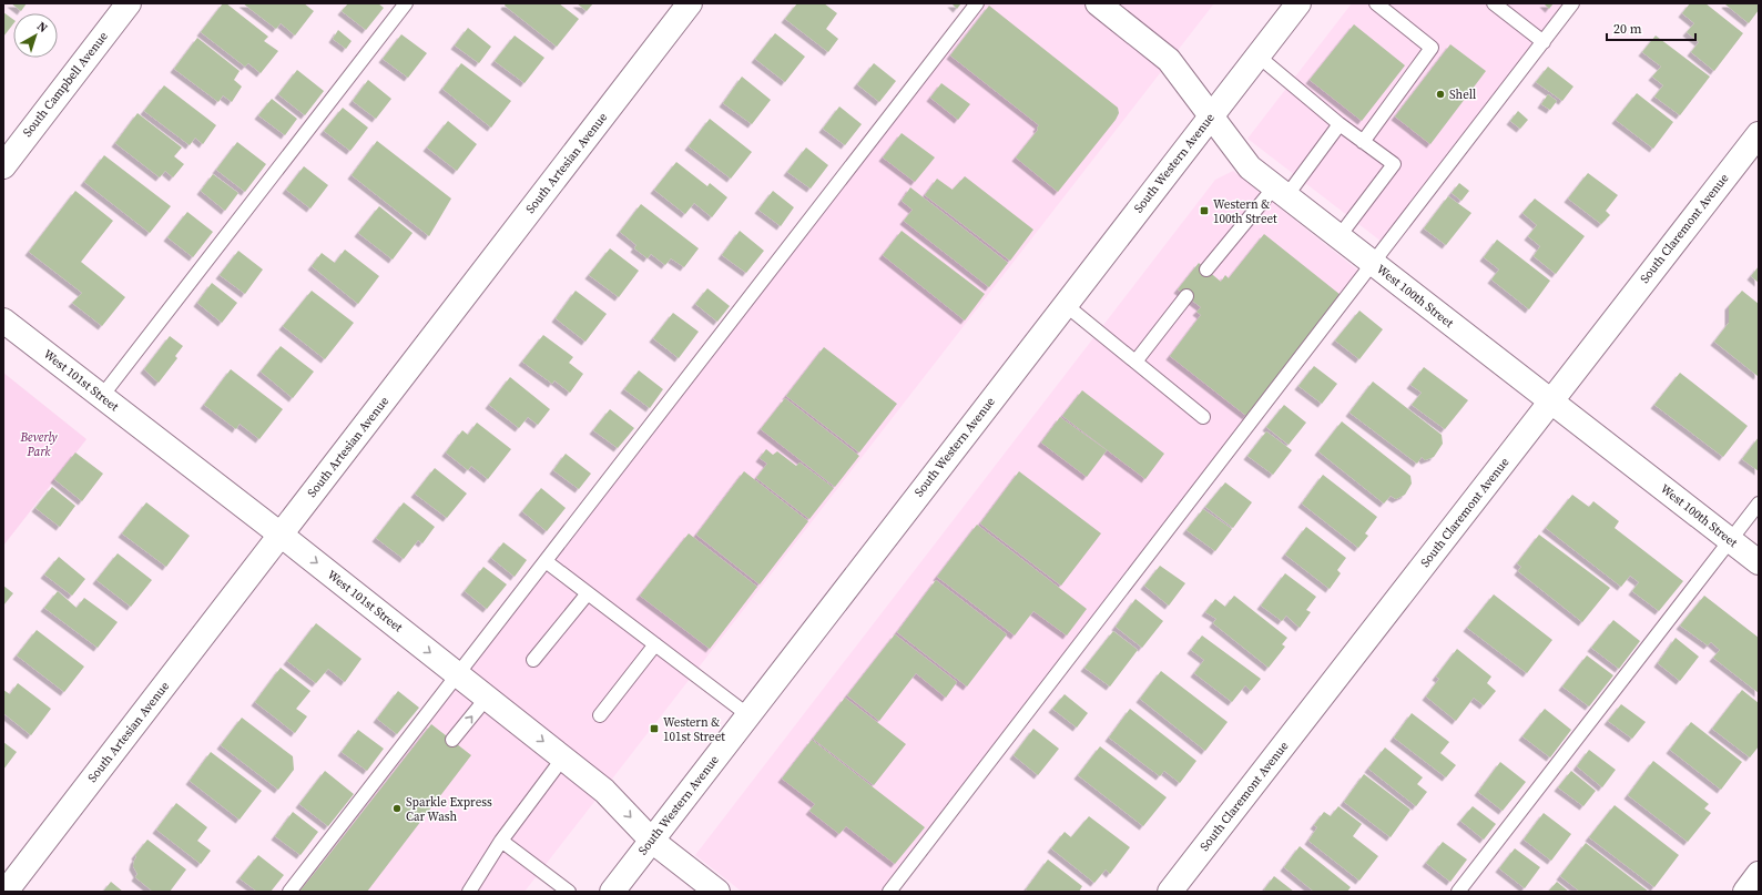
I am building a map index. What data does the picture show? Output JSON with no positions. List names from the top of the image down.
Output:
{
  "streets": {
    "street": [
      "South Campbell Avenue",
      "South Artesian Avenue",
      "South Western Avenue",
      "South Claremont Avenue",
      "West 100th Street",
      "West 101st Street"
    ]
  },
  "crossings": [
    ["South Artesian Avenue", "West 101st Street"],
    ["South Western Avenue", "West 100th Street"],
    ["South Western Avenue", "West 101st Street"],
    ["South Claremont Avenue", "West 100th Street"]
  ],
  "one_way": ["West 101st Street"],
  "parks": ["Beverly Park"],
  "places": {
    "other": ["Shell", "Sparkle Express Car Wash"],
    "transit": ["Western & 100th Street", "Western & 101st Street"]
  },
  "scale_bar": "20 m",
  "north": "top right"
}
